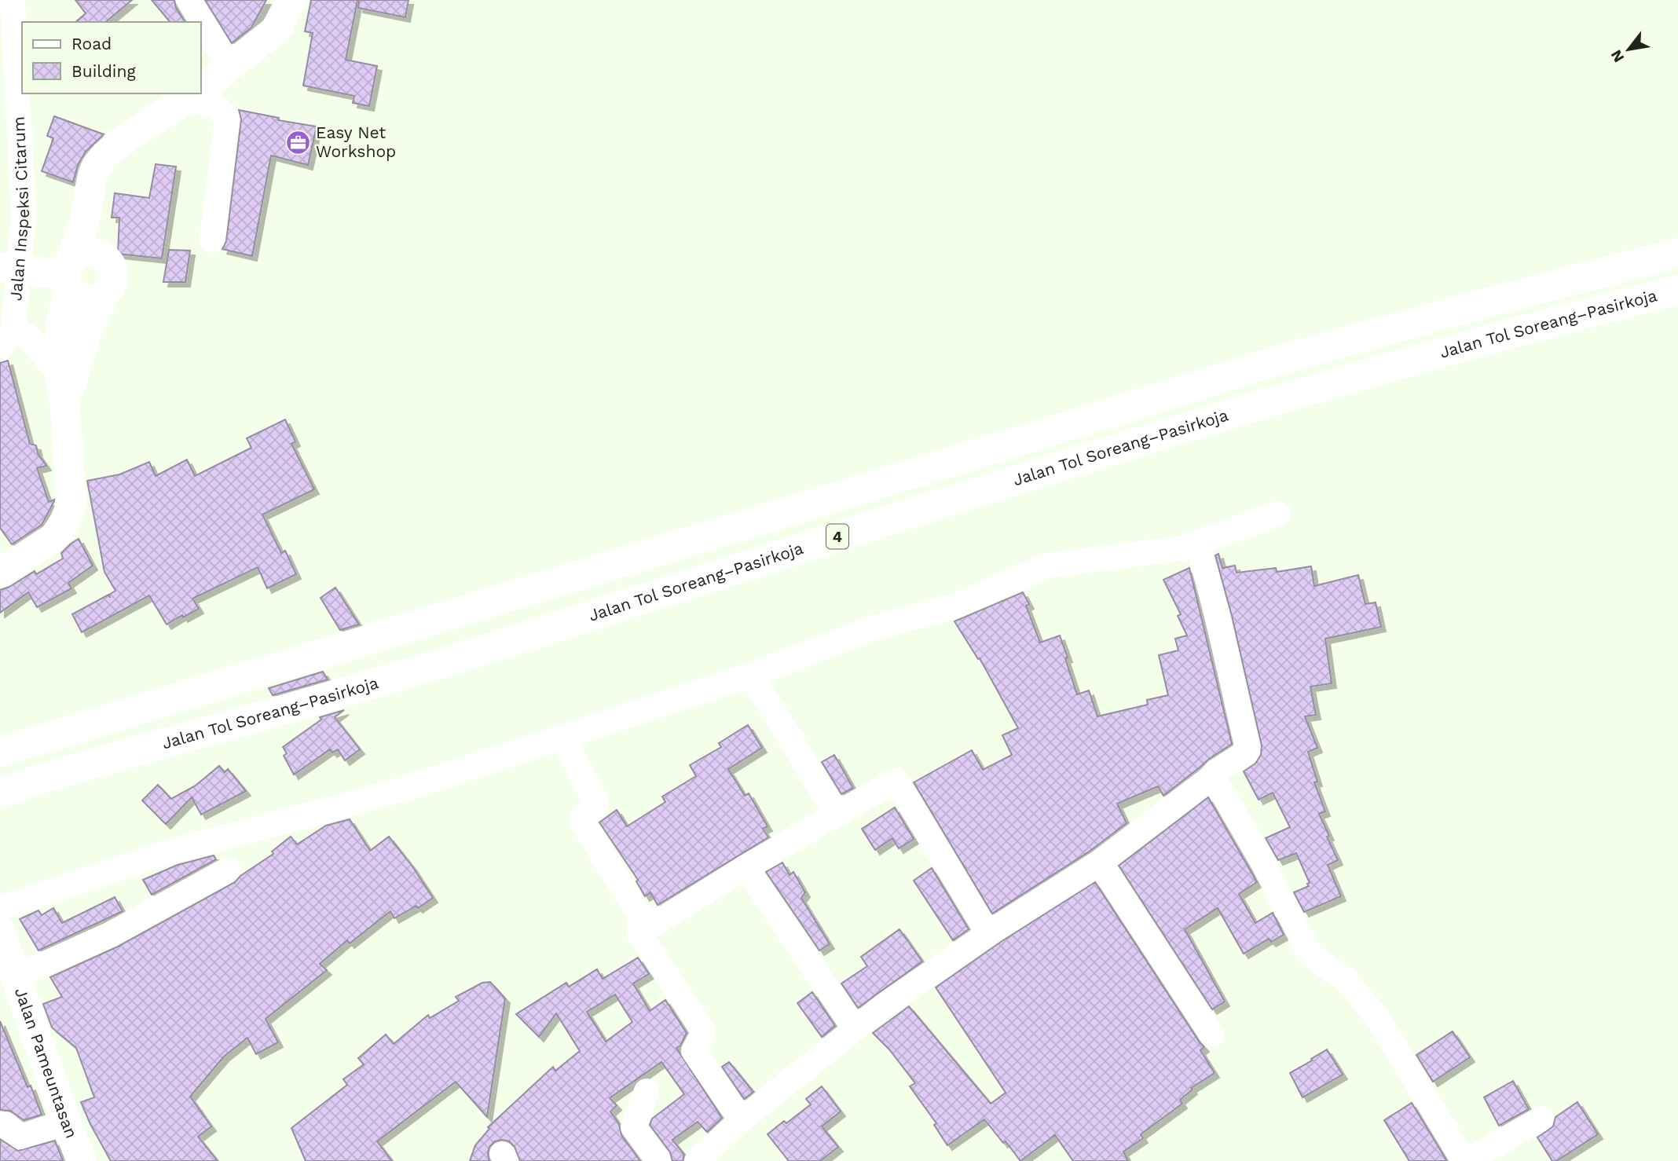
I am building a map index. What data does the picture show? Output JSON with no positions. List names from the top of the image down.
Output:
{
  "streets": {
    "main road": ["Jalan Tol Soreang–Pasirkoja", "4", "Jalan Pameuntasan"],
    "street": ["Jalan Inspeksi Citarum"]
  },
  "places": {
    "office": ["Easy Net Workshop"]
  },
  "legend": ["Road", "Building"],
  "north": "bottom left"
}
